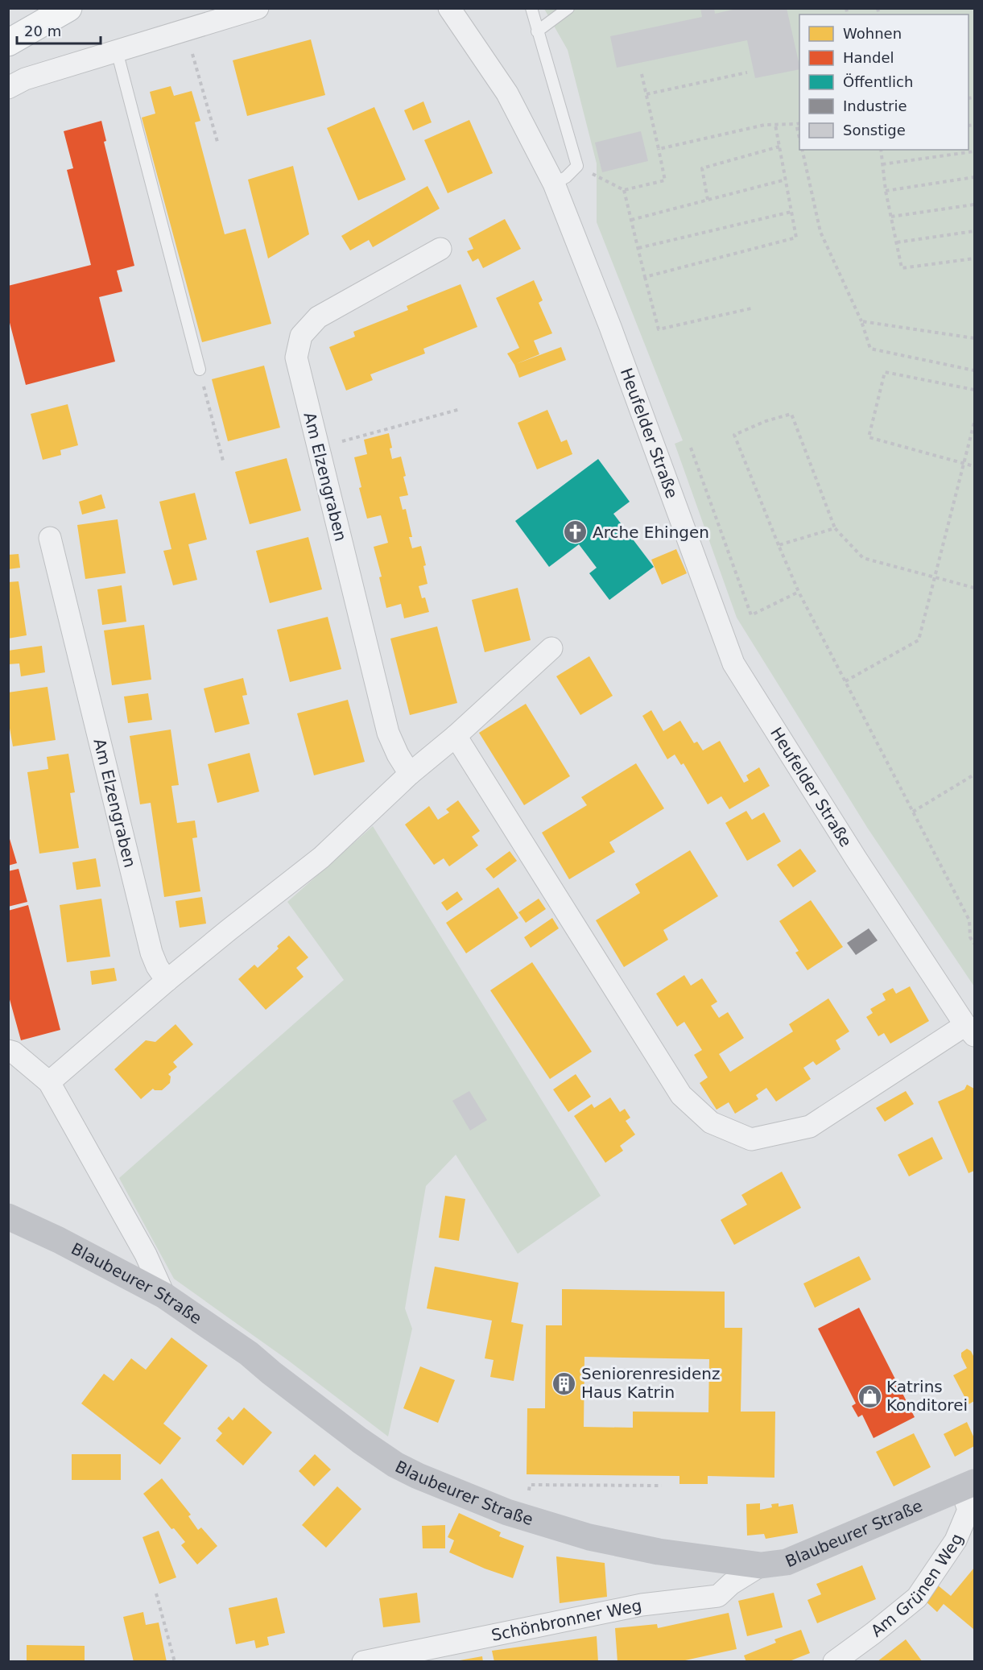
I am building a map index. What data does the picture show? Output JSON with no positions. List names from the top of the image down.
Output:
{
  "streets": {
    "street": [
      "Heufelder Straße",
      "Am Elzengraben",
      "Blaubeurer Straße",
      "Am Grünen Weg",
      "Schönbronner Weg"
    ]
  },
  "crossings": [
    ["Blaubeurer Straße", "Am Grünen Weg"],
    ["Blaubeurer Straße", "Schönbronner Weg"]
  ],
  "places": {
    "church": ["Arche Ehingen"],
    "building": ["Seniorenresidenz Haus Katrin"],
    "shop": ["Katrins Konditorei"]
  },
  "legend": [
    "Wohnen",
    "Handel",
    "Öffentlich",
    "Industrie",
    "Sonstige"
  ],
  "scale_bar": "20 m"
}
